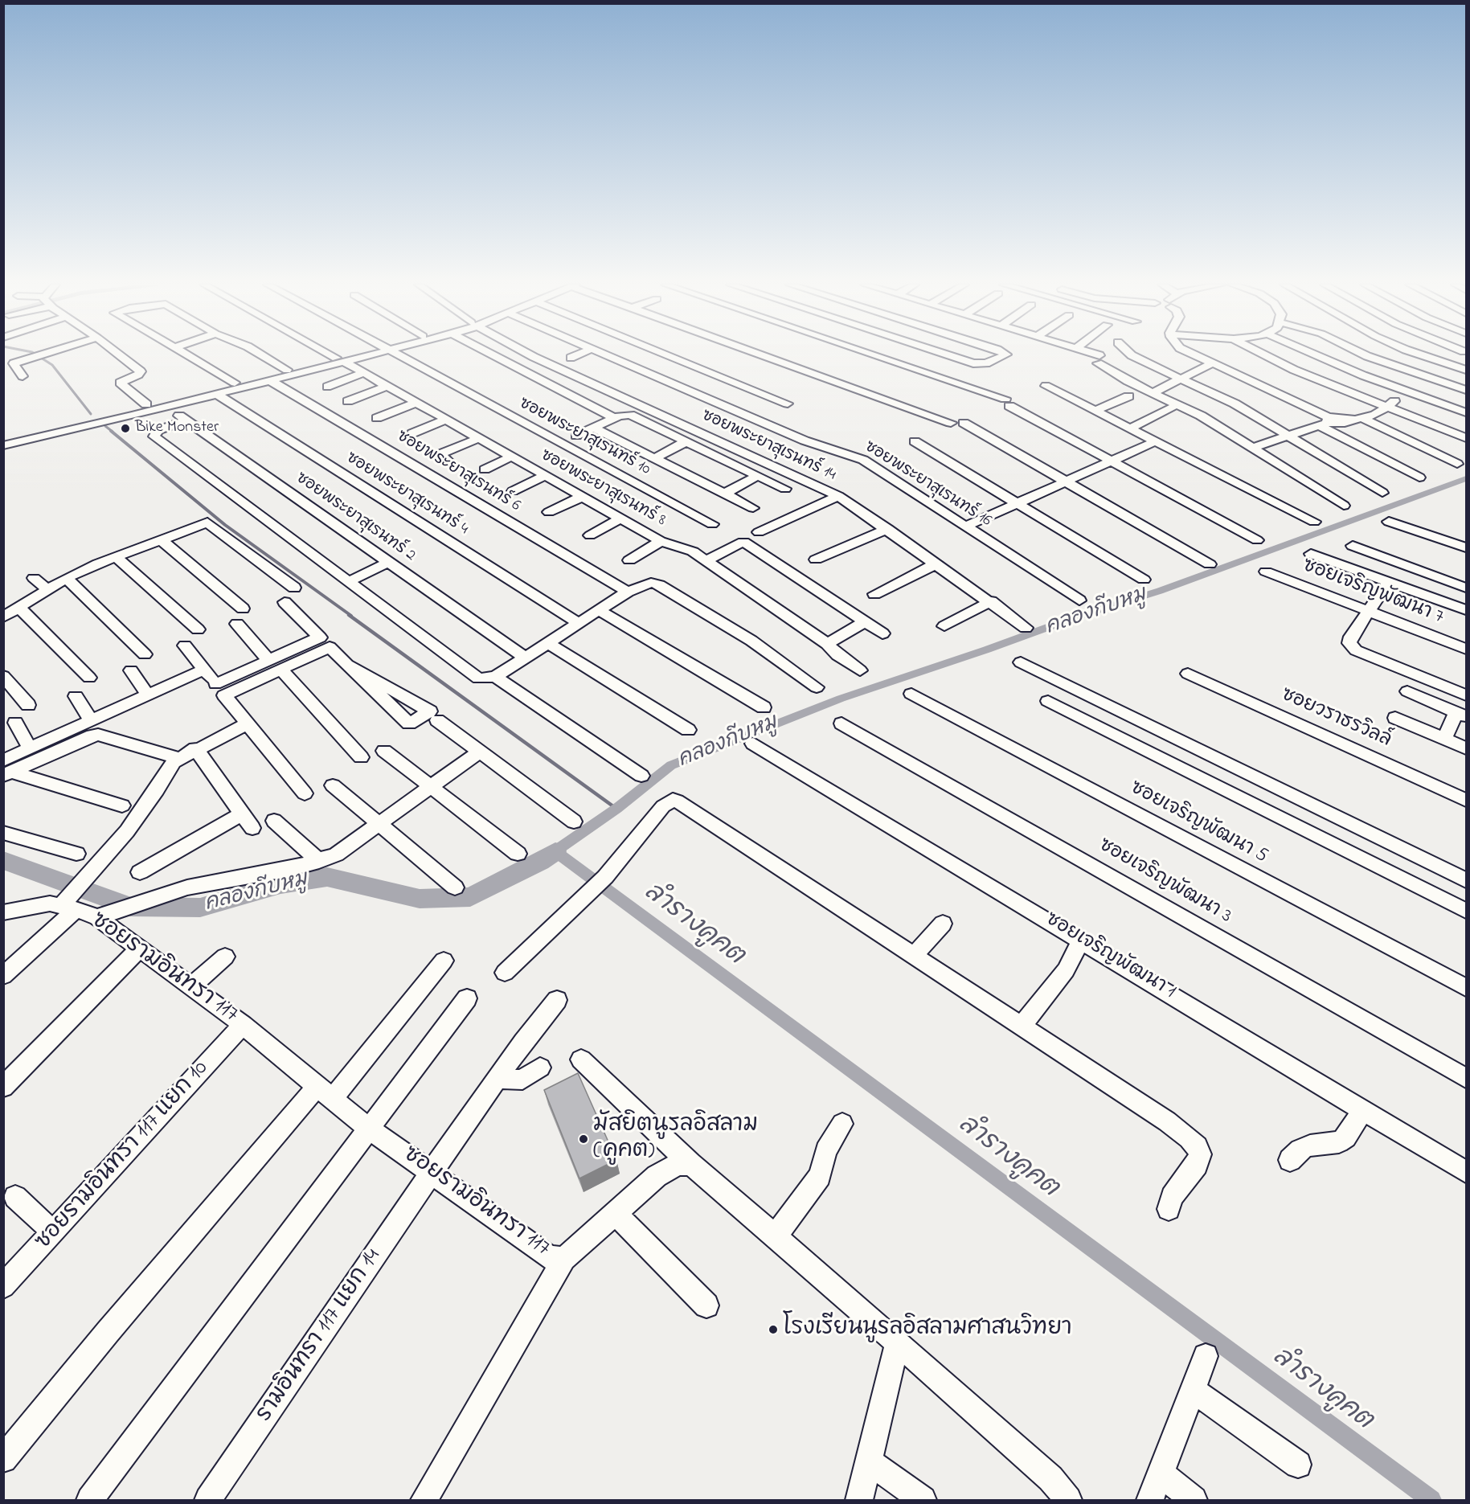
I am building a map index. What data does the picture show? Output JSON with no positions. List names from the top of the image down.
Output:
{
  "streets": {
    "street": [
      "ซอยพระยาสุเรนทร์ 10",
      "ซอยพระยาสุเรนทร์ 14",
      "ซอยพระยาสุเรนทร์ 6",
      "ซอยพระยาสุเรนทร์ 16",
      "ซอยพระยาสุเรนทร์ 8",
      "ซอยพระยาสุเรนทร์ 4",
      "ซอยพระยาสุเรนทร์ 2",
      "ซอยเจริญพัฒนา 7",
      "ซอยวราธรวิลล์",
      "ซอยเจริญพัฒนา 5",
      "ซอยเจริญพัฒนา 3",
      "ซอยเจริญพัฒนา 1",
      "ซอยรามอินทรา 117",
      "ซอยรามอินทรา 117 แยก 10",
      "รามอินทรา 117 แยก 14"
    ]
  },
  "crossings": [
    ["ซอยรามอินทรา 117", "ซอยรามอินทรา 117 แยก 10"],
    ["ซอยรามอินทรา 117", "รามอินทรา 117 แยก 14"]
  ],
  "water": ["คลองกีบหมู", "ลำรางคูคต"],
  "places": ["Bike Monster", "มัสยิตนูรลอิสลาม (คูคต)", "โรงเรียนนูรลอิสลามศาสนวิทยา"]
}
